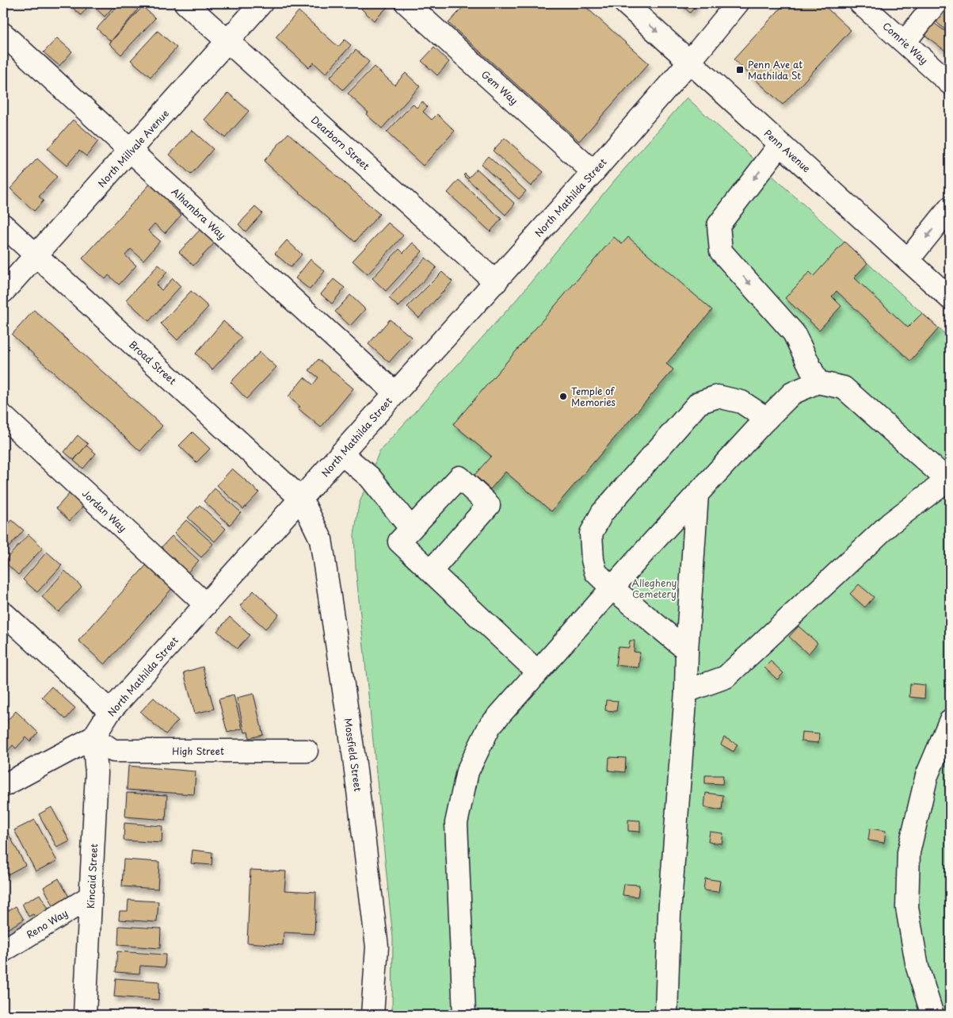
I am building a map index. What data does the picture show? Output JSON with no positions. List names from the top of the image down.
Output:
{
  "streets": {
    "street": [
      "Comrie Way",
      "Gem Way",
      "Dearborn Street",
      "North Millvale Avenue",
      "Penn Avenue",
      "North Mathilda Street",
      "Alhambra Way",
      "Broad Street",
      "Jordan Way",
      "High Street",
      "Mossfield Street",
      "Kincaid Street",
      "Reno Way"
    ]
  },
  "crossings": [
    ["Gem Way", "North Mathilda Street"],
    ["Dearborn Street", "North Millvale Avenue"],
    ["Dearborn Street", "North Mathilda Street"],
    ["North Millvale Avenue", "Alhambra Way"],
    ["North Millvale Avenue", "Broad Street"],
    ["Penn Avenue", "North Mathilda Street"],
    ["North Mathilda Street", "Alhambra Way"],
    ["North Mathilda Street", "Broad Street"],
    ["North Mathilda Street", "Jordan Way"],
    ["North Mathilda Street", "High Street"],
    ["North Mathilda Street", "Mossfield Street"],
    ["North Mathilda Street", "Kincaid Street"],
    ["Broad Street", "Mossfield Street"],
    ["High Street", "Kincaid Street"],
    ["Kincaid Street", "Reno Way"]
  ],
  "parks": ["Allegheny Cemetery"],
  "places": {
    "transit": ["Penn Ave at Mathilda St"],
    "other": ["Temple of Memories"]
  }
}
